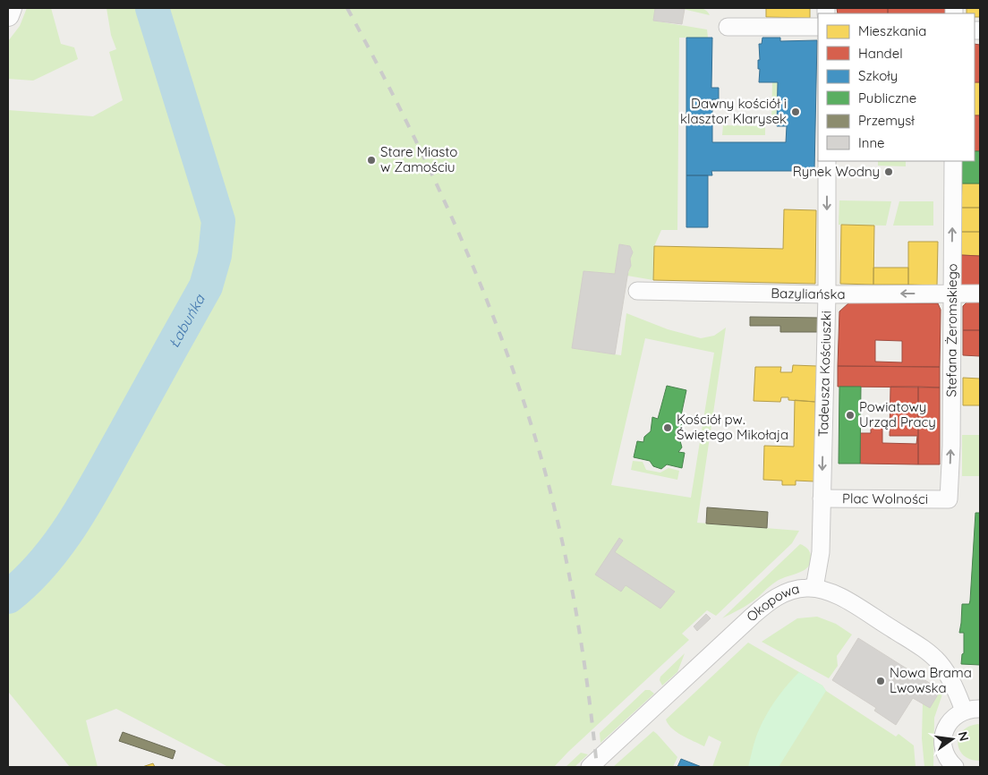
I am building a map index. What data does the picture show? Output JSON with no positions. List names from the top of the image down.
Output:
{
  "streets": {
    "street": [
      "Bazyliańska",
      "Stefana Żeromskiego",
      "Tadeusza Kościuszki",
      "Plac Wolności",
      "Okopowa"
    ]
  },
  "crossings": [
    ["Bazyliańska", "Stefana Żeromskiego"],
    ["Bazyliańska", "Tadeusza Kościuszki"],
    ["Stefana Żeromskiego", "Plac Wolności"],
    ["Tadeusza Kościuszki", "Plac Wolności"],
    ["Tadeusza Kościuszki", "Okopowa"]
  ],
  "one_way": ["Bazyliańska", "Stefana Żeromskiego", "Tadeusza Kościuszki"],
  "water": ["Łabuńka"],
  "places": [
    "Dawny kościół i klasztor Klarysek",
    "Stare Miasto w Zamościu",
    "Rynek Wodny",
    "Powiatowy Urząd Pracy",
    "Kościół pw. Świętego Mikołaja",
    "Nowa Brama Lwowska"
  ],
  "legend": [
    "Mieszkania",
    "Handel",
    "Szkoły",
    "Publiczne",
    "Przemysł",
    "Inne"
  ],
  "north": "right"
}
